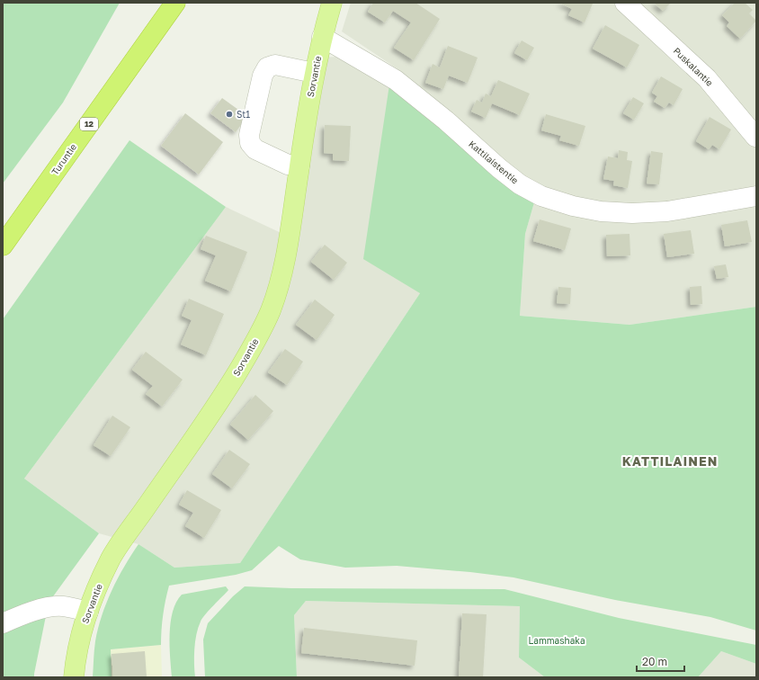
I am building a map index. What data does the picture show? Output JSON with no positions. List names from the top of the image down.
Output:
{
  "streets": {
    "highway": ["12", "Turuntie"],
    "main road": ["Sorvantie"],
    "street": ["Puskalantie", "Kattilaistentie"]
  },
  "crossings": [
    ["Sorvantie", "Kattilaistentie"]
  ],
  "districts": ["KATTILAINEN"],
  "parks": ["Lammashaka"],
  "places": ["St1"],
  "scale_bar": "20 m"
}
